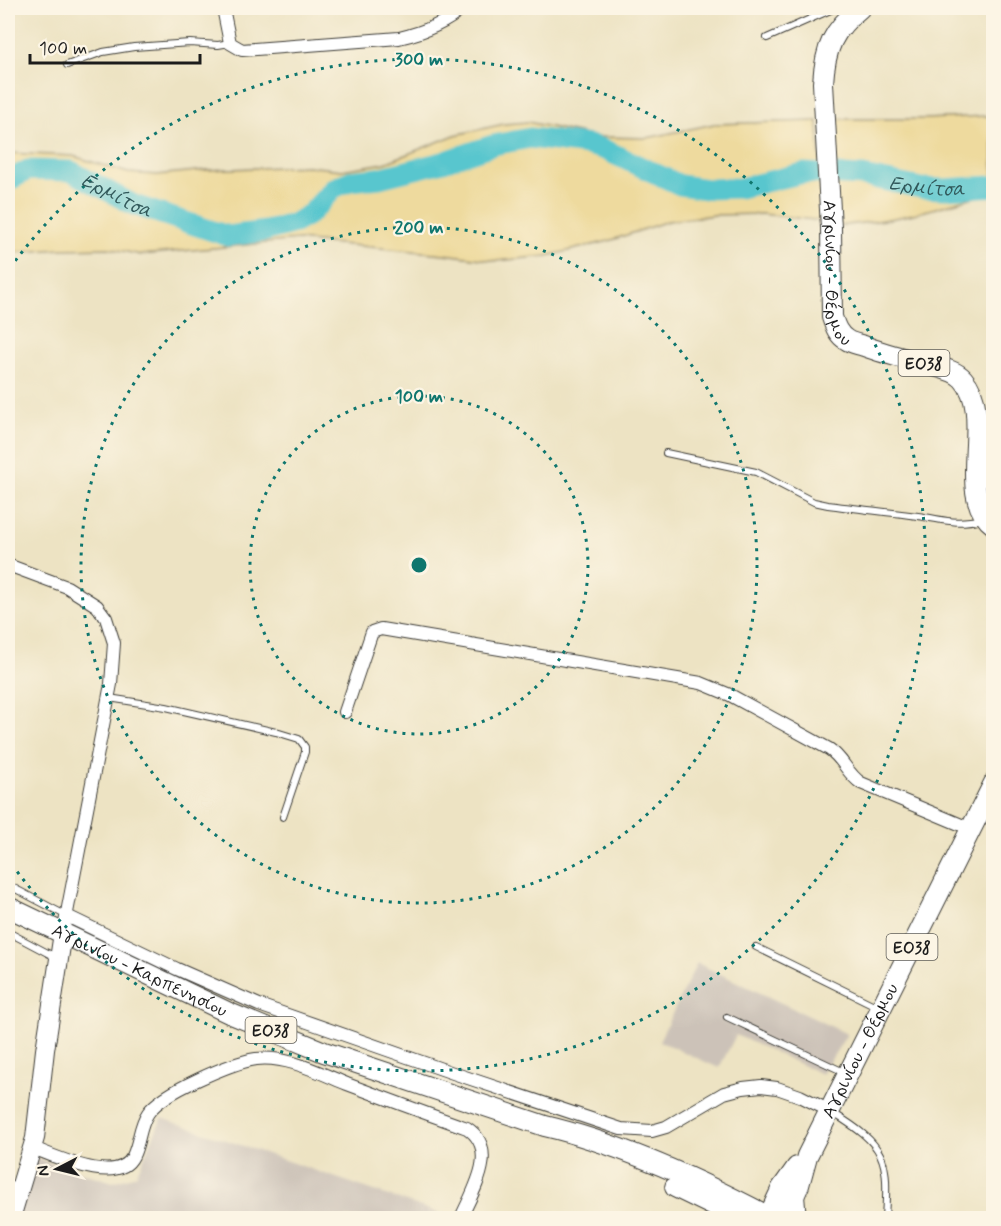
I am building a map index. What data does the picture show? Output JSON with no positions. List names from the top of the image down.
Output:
{
  "streets": {
    "main road": ["Αγρινίου - Θέρμου", "ΕΟ38", "Αγρινίου - Καρπενησίου"]
  },
  "crossings": [
    ["Αγρινίου - Θέρμου", "Αγρινίου - Καρπενησίου"]
  ],
  "water": ["Ερμίτσα"],
  "scale_bar": "100 m",
  "north": "left",
  "rings": ["300 m", "200 m", "100 m"]
}
